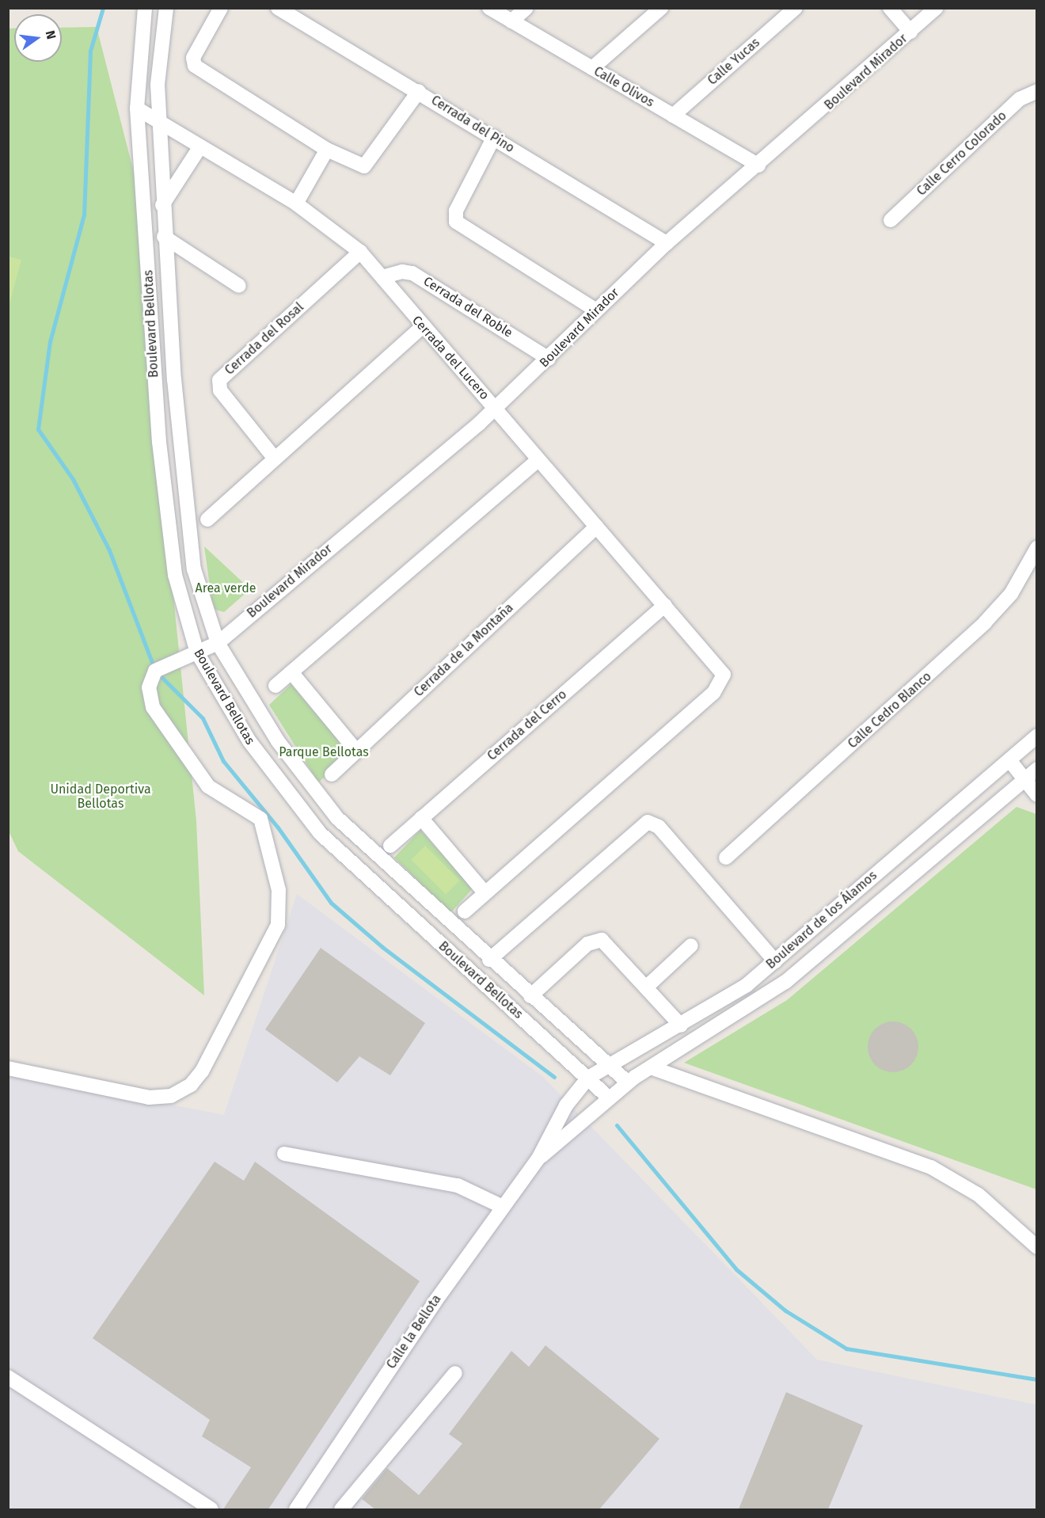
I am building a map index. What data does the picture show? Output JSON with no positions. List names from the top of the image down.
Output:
{
  "streets": {
    "street": [
      "Calle Yucas",
      "Boulevard Mirador",
      "Calle Olivos",
      "Cerrada del Pino",
      "Calle Cerro Colorado",
      "Cerrada del Roble",
      "Boulevard Bellotas",
      "Cerrada del Rosal",
      "Cerrada del Lucero",
      "Cerrada de la Montaña",
      "Calle Cedro Blanco",
      "Cerrada del Cerro",
      "Boulevard de los Álamos",
      "Calle la Bellota"
    ]
  },
  "crossings": [
    ["Calle Yucas", "Calle Olivos"],
    ["Boulevard Mirador", "Calle Olivos"],
    ["Boulevard Mirador", "Cerrada del Pino"],
    ["Boulevard Mirador", "Cerrada del Roble"],
    ["Boulevard Mirador", "Boulevard Bellotas"],
    ["Boulevard Mirador", "Cerrada del Lucero"],
    ["Cerrada del Roble", "Cerrada del Lucero"],
    ["Boulevard Bellotas", "Cerrada del Lucero"],
    ["Boulevard Bellotas", "Boulevard de los Álamos"],
    ["Boulevard Bellotas", "Calle la Bellota"],
    ["Cerrada del Rosal", "Cerrada del Lucero"],
    ["Cerrada del Lucero", "Cerrada de la Montaña"],
    ["Cerrada del Lucero", "Cerrada del Cerro"],
    ["Boulevard de los Álamos", "Calle la Bellota"]
  ],
  "parks": ["Area verde", "Parque Bellotas", "Unidad Deportiva Bellotas"],
  "north": "right"
}
